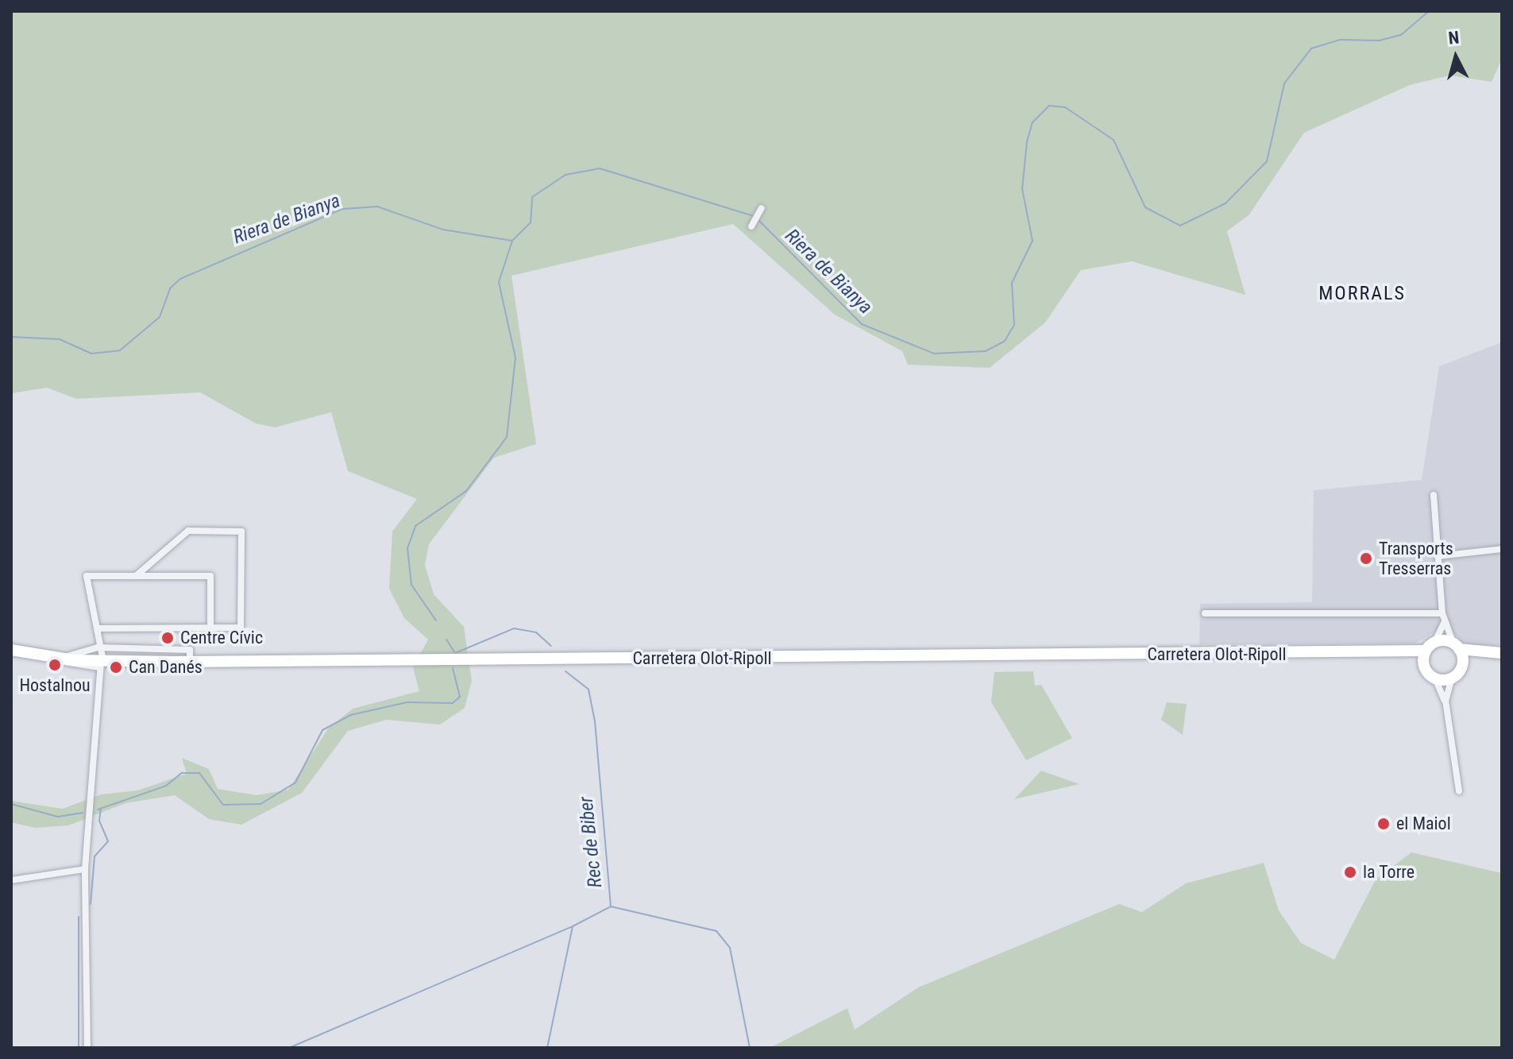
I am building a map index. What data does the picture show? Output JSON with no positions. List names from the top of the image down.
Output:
{
  "streets": {
    "main road": ["Carretera Olot-Ripoll"]
  },
  "districts": ["MORRALS"],
  "water": ["Riera de Bianya", "Rec de Biber"],
  "places": [
    "Transports Tresserras",
    "Centre Cívic",
    "Hostalnou",
    "Can Danés",
    "el Maiol",
    "la Torre"
  ],
  "north": "top"
}
